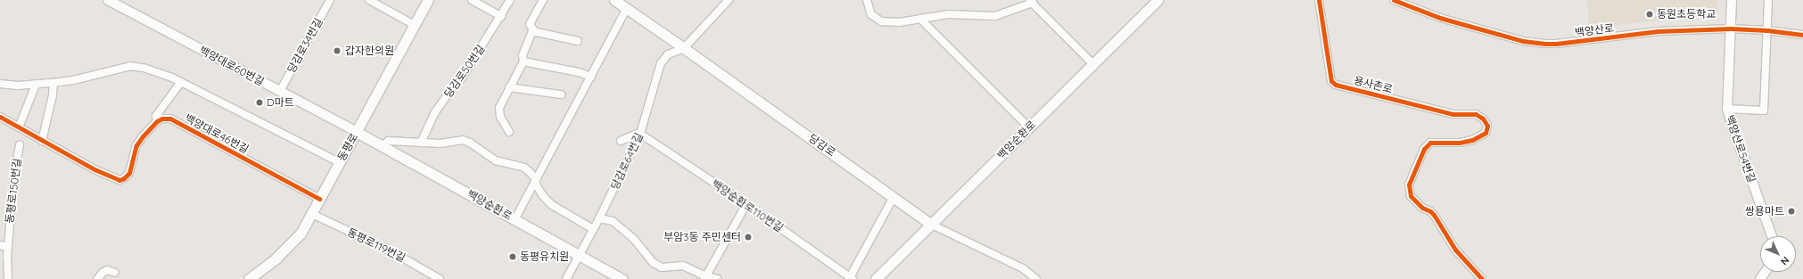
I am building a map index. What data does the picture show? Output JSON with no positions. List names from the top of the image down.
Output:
{
  "streets": {
    "main road": ["백양순환로", "당감로", "동평로"],
    "street": [
      "백양산로",
      "당감로34번길",
      "백양대로60번길",
      "당감로50번길",
      "용사촌로",
      "백양대로46번길",
      "백양산로54번길",
      "당감로64번길",
      "동평로150번길",
      "백양순환로110번길",
      "동평로119번길"
    ]
  },
  "crossings": [
    ["백양산로", "백양산로54번길"],
    ["당감로34번길", "백양대로60번길"],
    ["백양대로60번길", "백양순환로"],
    ["백양대로60번길", "동평로"],
    ["백양대로46번길", "동평로"],
    ["백양순환로", "당감로"],
    ["백양순환로", "동평로"],
    ["백양순환로", "당감로64번길"],
    ["당감로", "당감로64번길"],
    ["동평로", "동평로119번길"],
    ["당감로64번길", "백양순환로110번길"]
  ],
  "places": [
    "동원초등학교",
    "갑자한의원",
    "D마트",
    "쌍용마트",
    "부암3동 주민센터",
    "동평유치원"
  ],
  "north": "bottom right"
}
